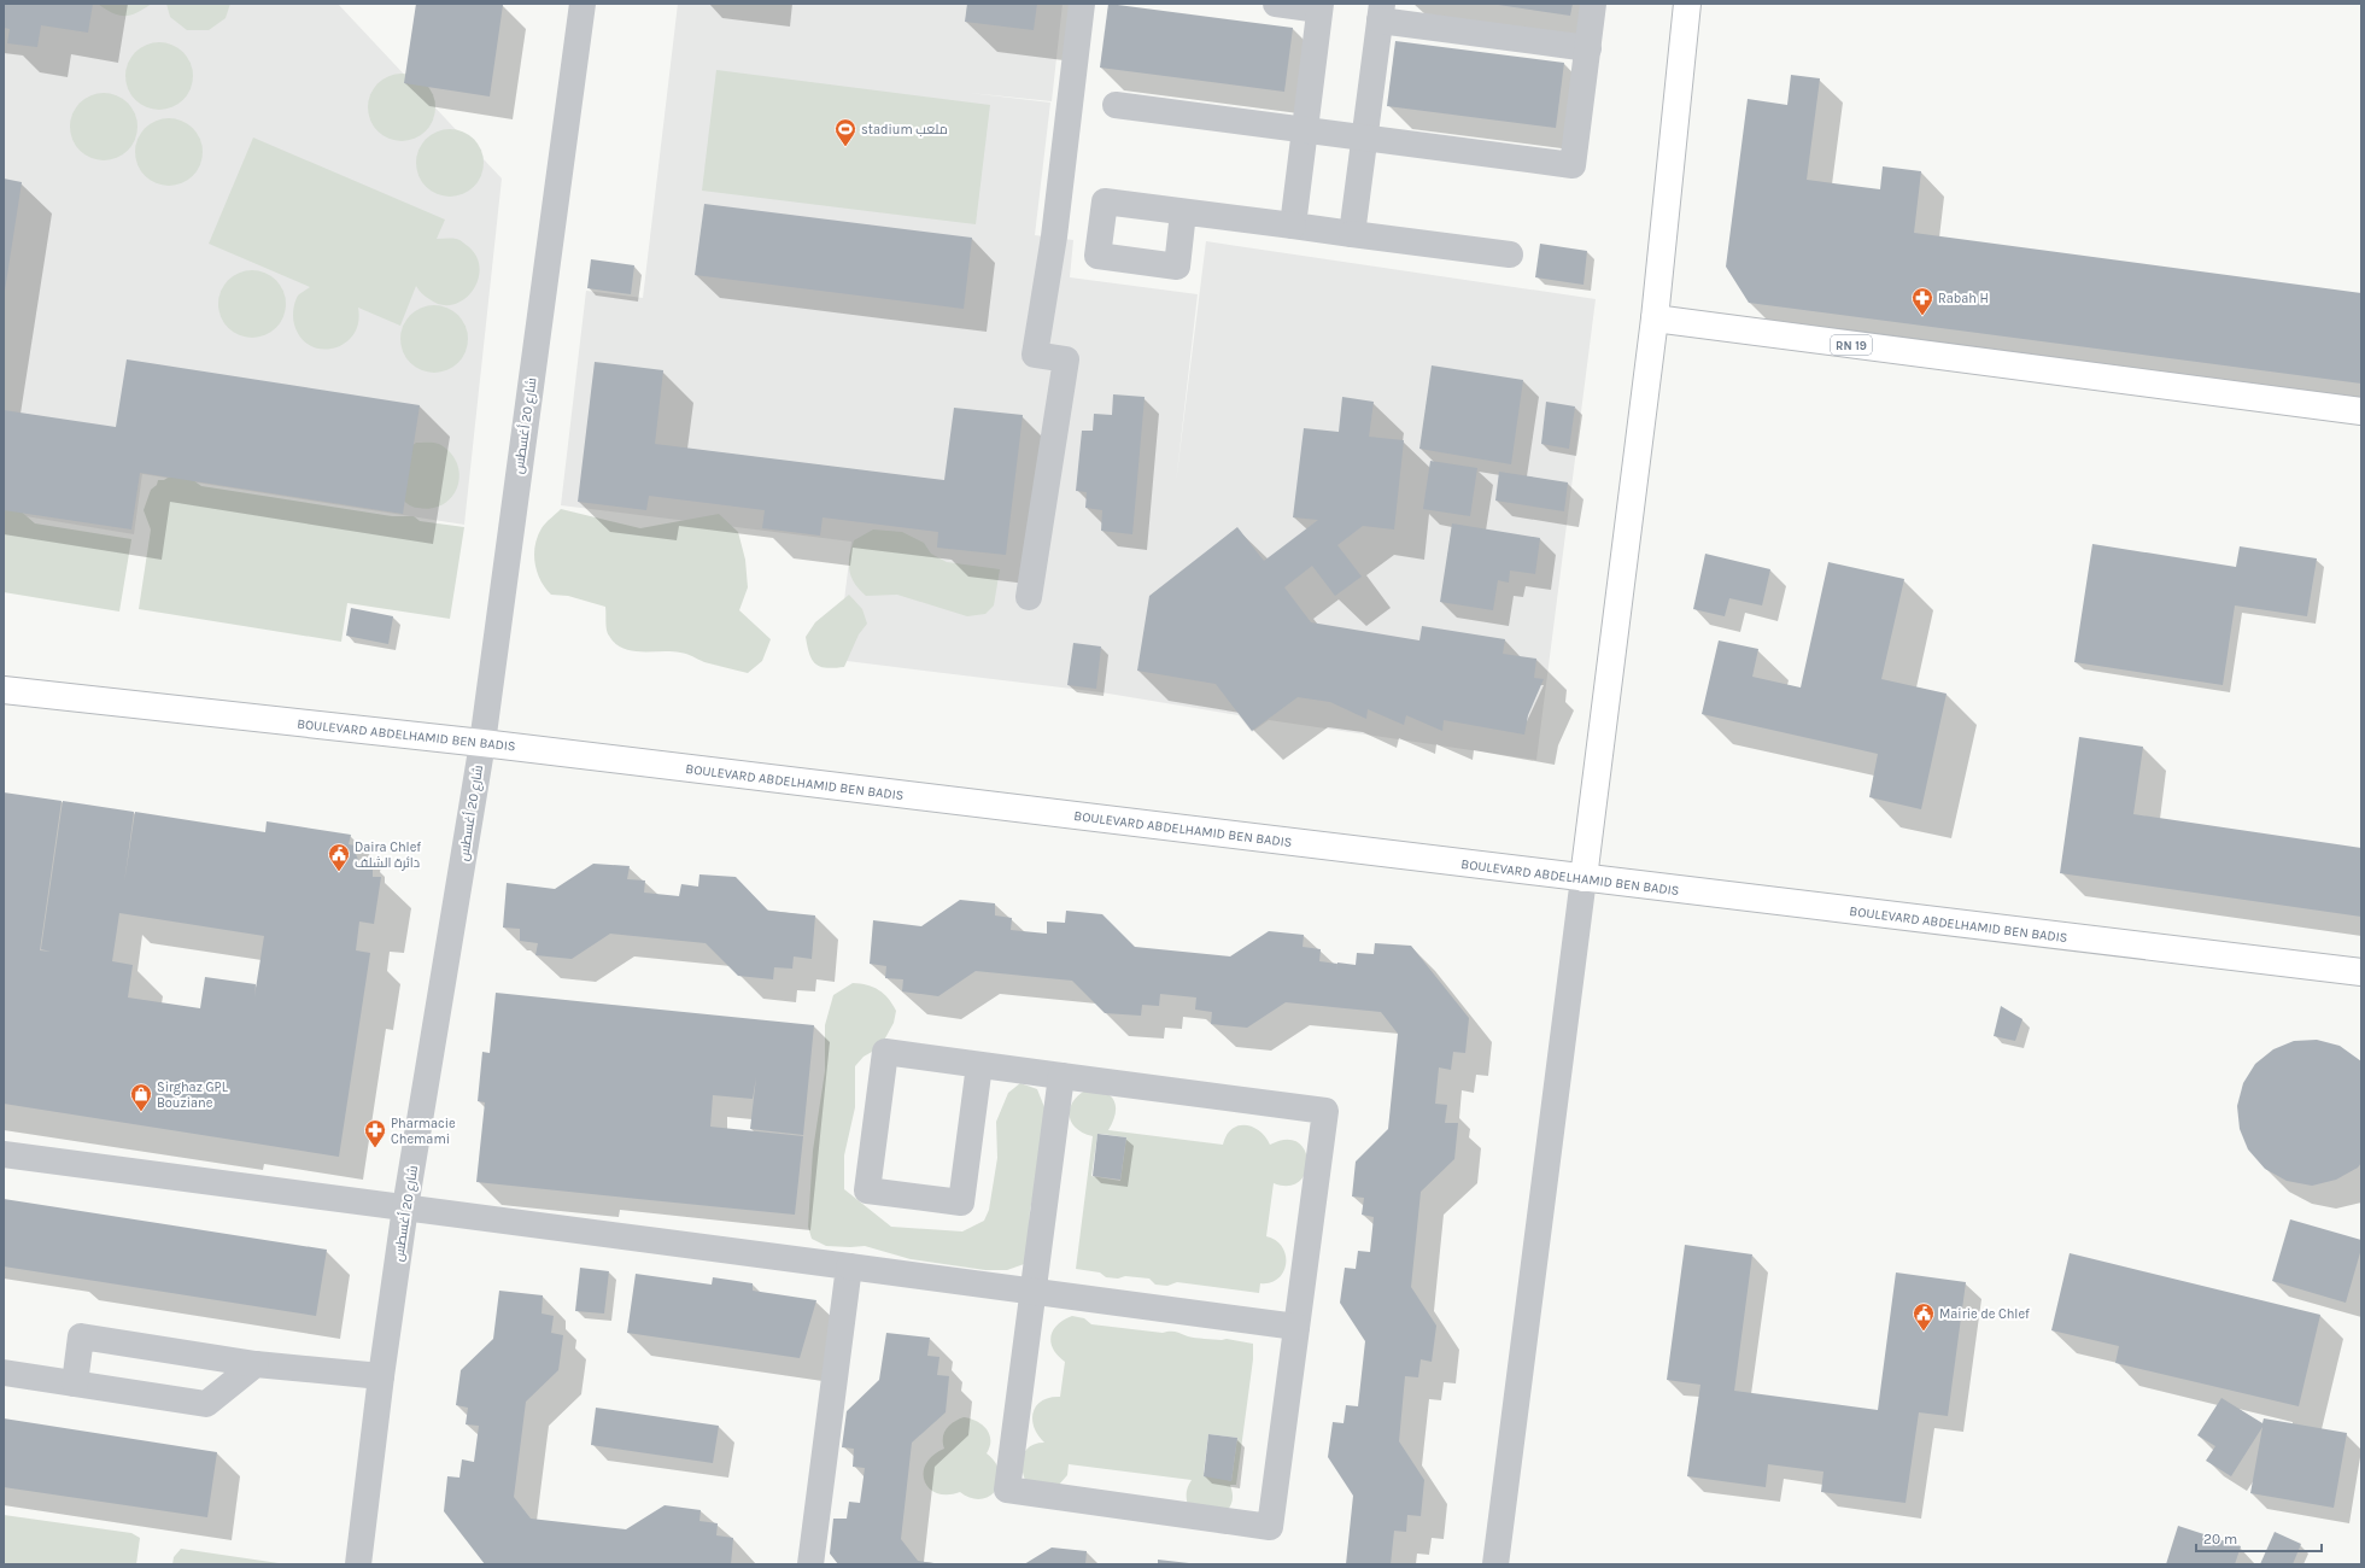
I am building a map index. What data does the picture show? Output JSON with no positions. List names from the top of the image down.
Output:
{
  "streets": {
    "main road": ["RN 19", "BOULEVARD ABDELHAMID BEN BADIS"],
    "street": ["شارع 20 أغسطس"]
  },
  "crossings": [
    ["شارع 20 أغسطس", "BOULEVARD ABDELHAMID BEN BADIS"]
  ],
  "places": {
    "sports": ["stadium ملعب"],
    "pharmacy": ["Rabah H", "Pharmacie Chemami"],
    "public building": ["Daira Chlef دائرة الشلف", "Mairie de Chlef"],
    "shop": ["Sirghaz GPL Bouziane"]
  },
  "scale_bar": "20 m"
}
